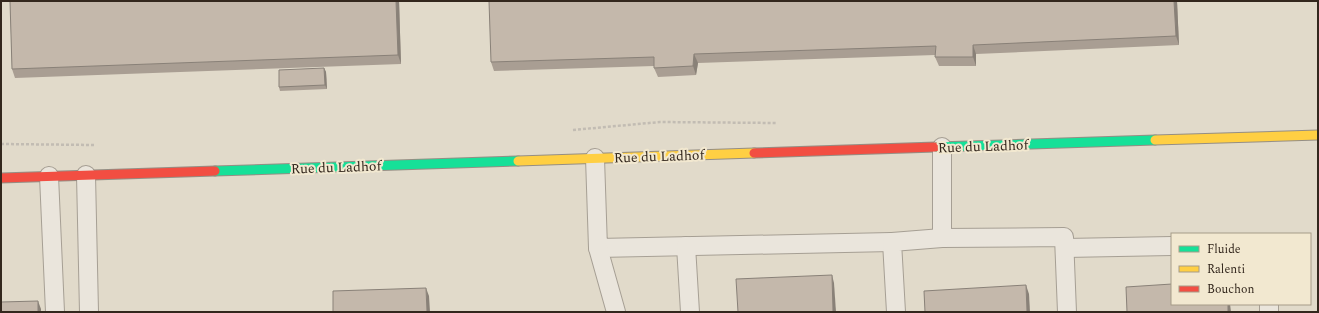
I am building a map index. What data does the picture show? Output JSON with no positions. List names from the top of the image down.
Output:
{
  "streets": {
    "main road": ["Rue du Ladhof"]
  },
  "legend": ["Fluide", "Ralenti", "Bouchon"]
}
